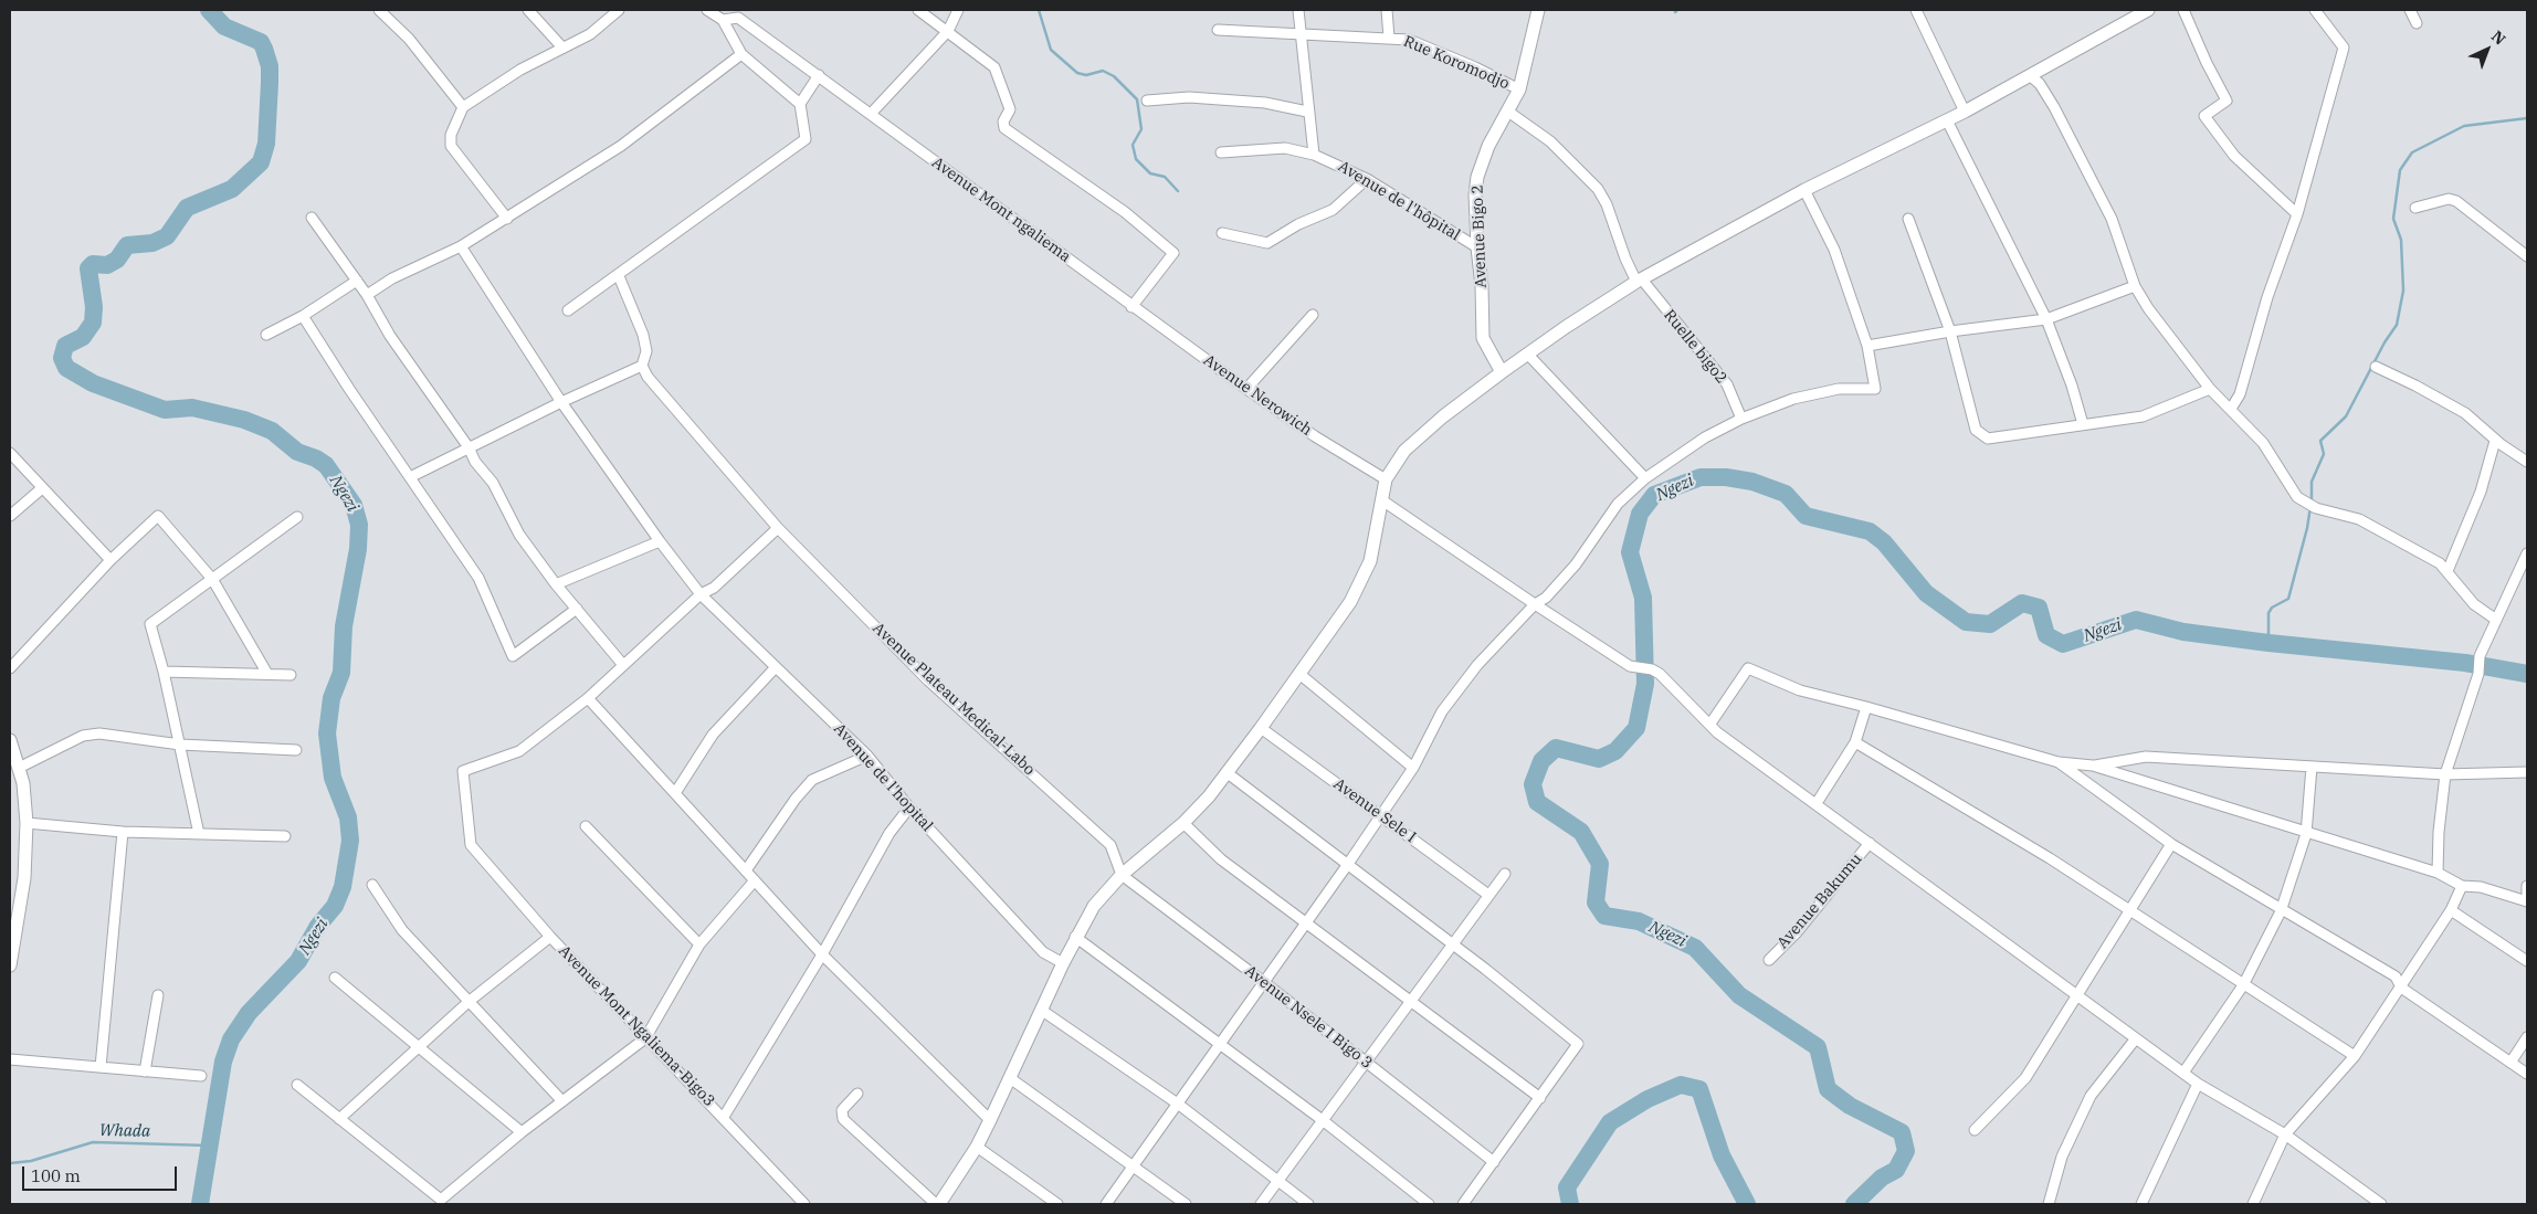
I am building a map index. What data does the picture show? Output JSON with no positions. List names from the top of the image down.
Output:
{
  "streets": {
    "street": [
      "Rue Koromodjo",
      "Avenue de l'hôpital",
      "Avenue Mont ngaliema",
      "Avenue Bigo 2",
      "Ruelle bigo2",
      "Avenue Nerowich",
      "Avenue Plateau Medical-Labo",
      "Avenue de l'hopital",
      "Avenue Sele I",
      "Avenue Bakumu",
      "Avenue Nsele I Bigo 3",
      "Avenue Mont Ngaliema-Bigo3"
    ]
  },
  "crossings": [
    ["Rue Koromodjo", "Avenue Bigo 2"],
    ["Avenue de l'hôpital", "Avenue Bigo 2"],
    ["Avenue Mont ngaliema", "Avenue Nerowich"],
    ["Avenue Bigo 2", "Ruelle bigo2"],
    ["Avenue Plateau Medical-Labo", "Avenue Nsele I Bigo 3"]
  ],
  "water": ["Ngezi", "Whada"],
  "scale_bar": "100 m",
  "north": "top right"
}
